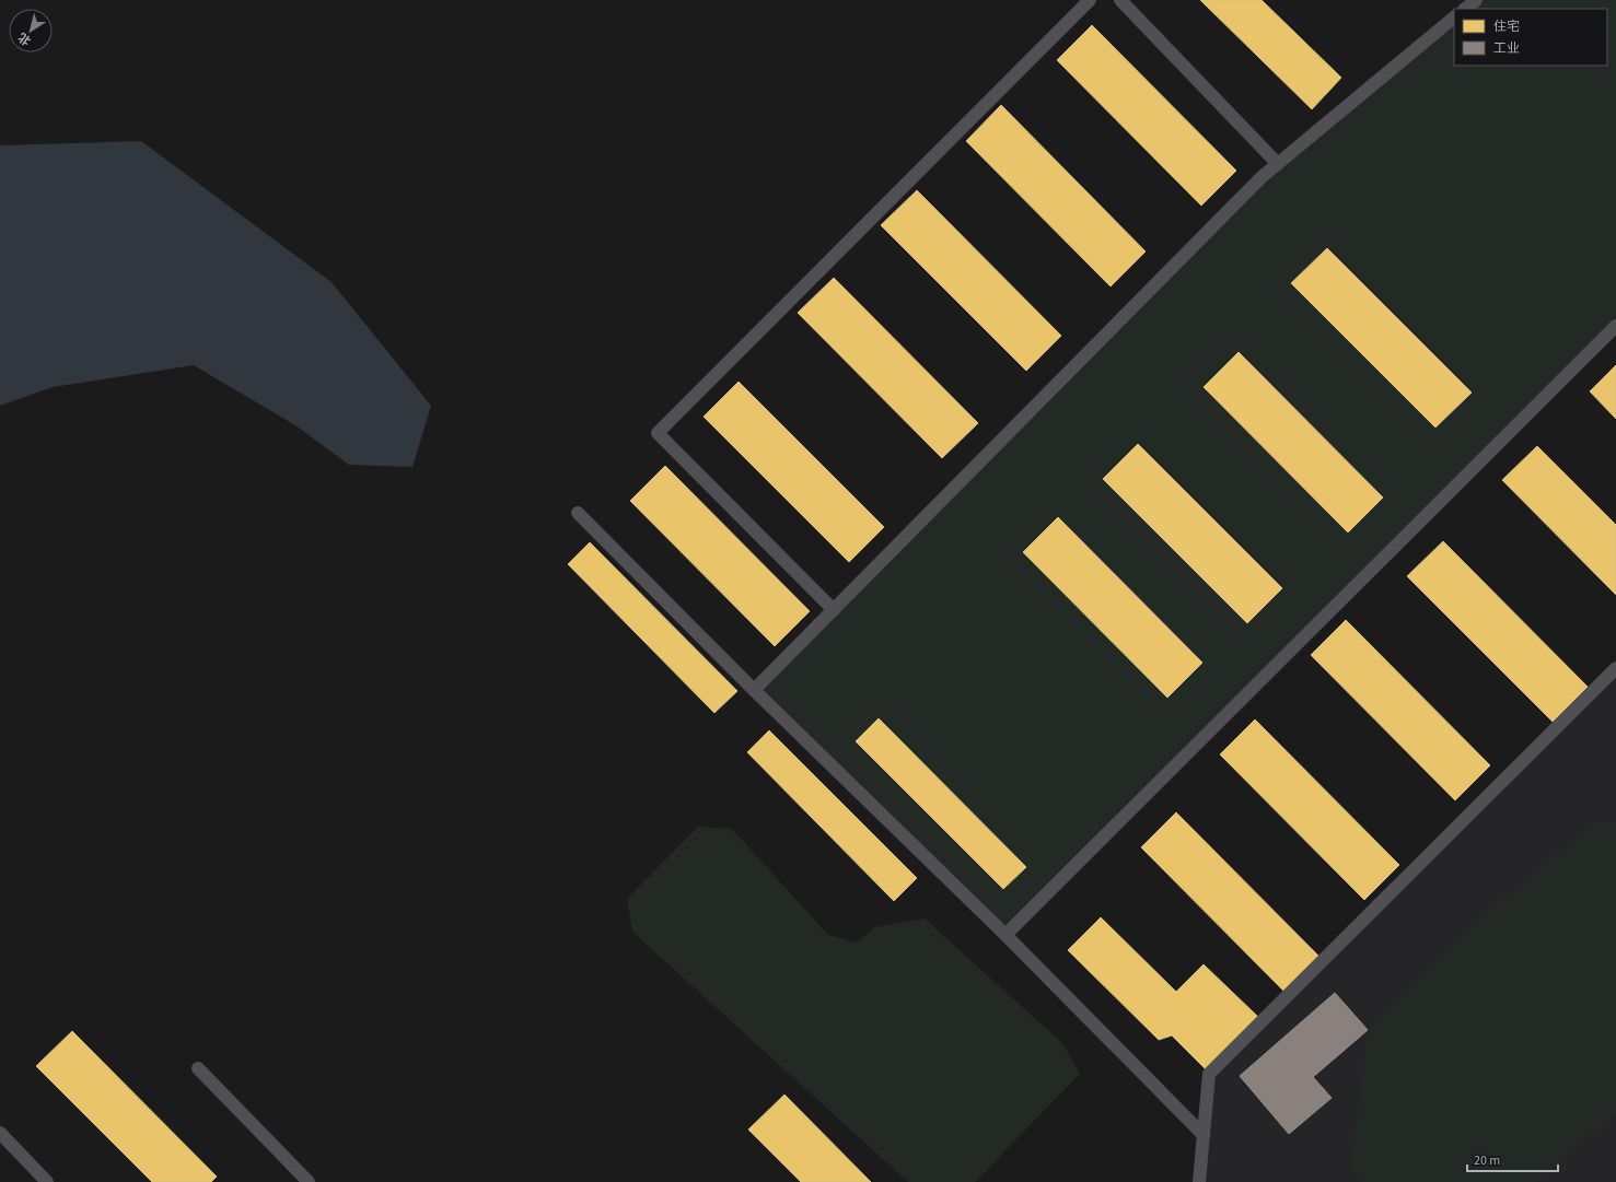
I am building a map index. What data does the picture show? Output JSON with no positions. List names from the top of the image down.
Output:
{
  "legend": ["住宅", "工业"],
  "scale_bar": "20 m",
  "north": "bottom left"
}
